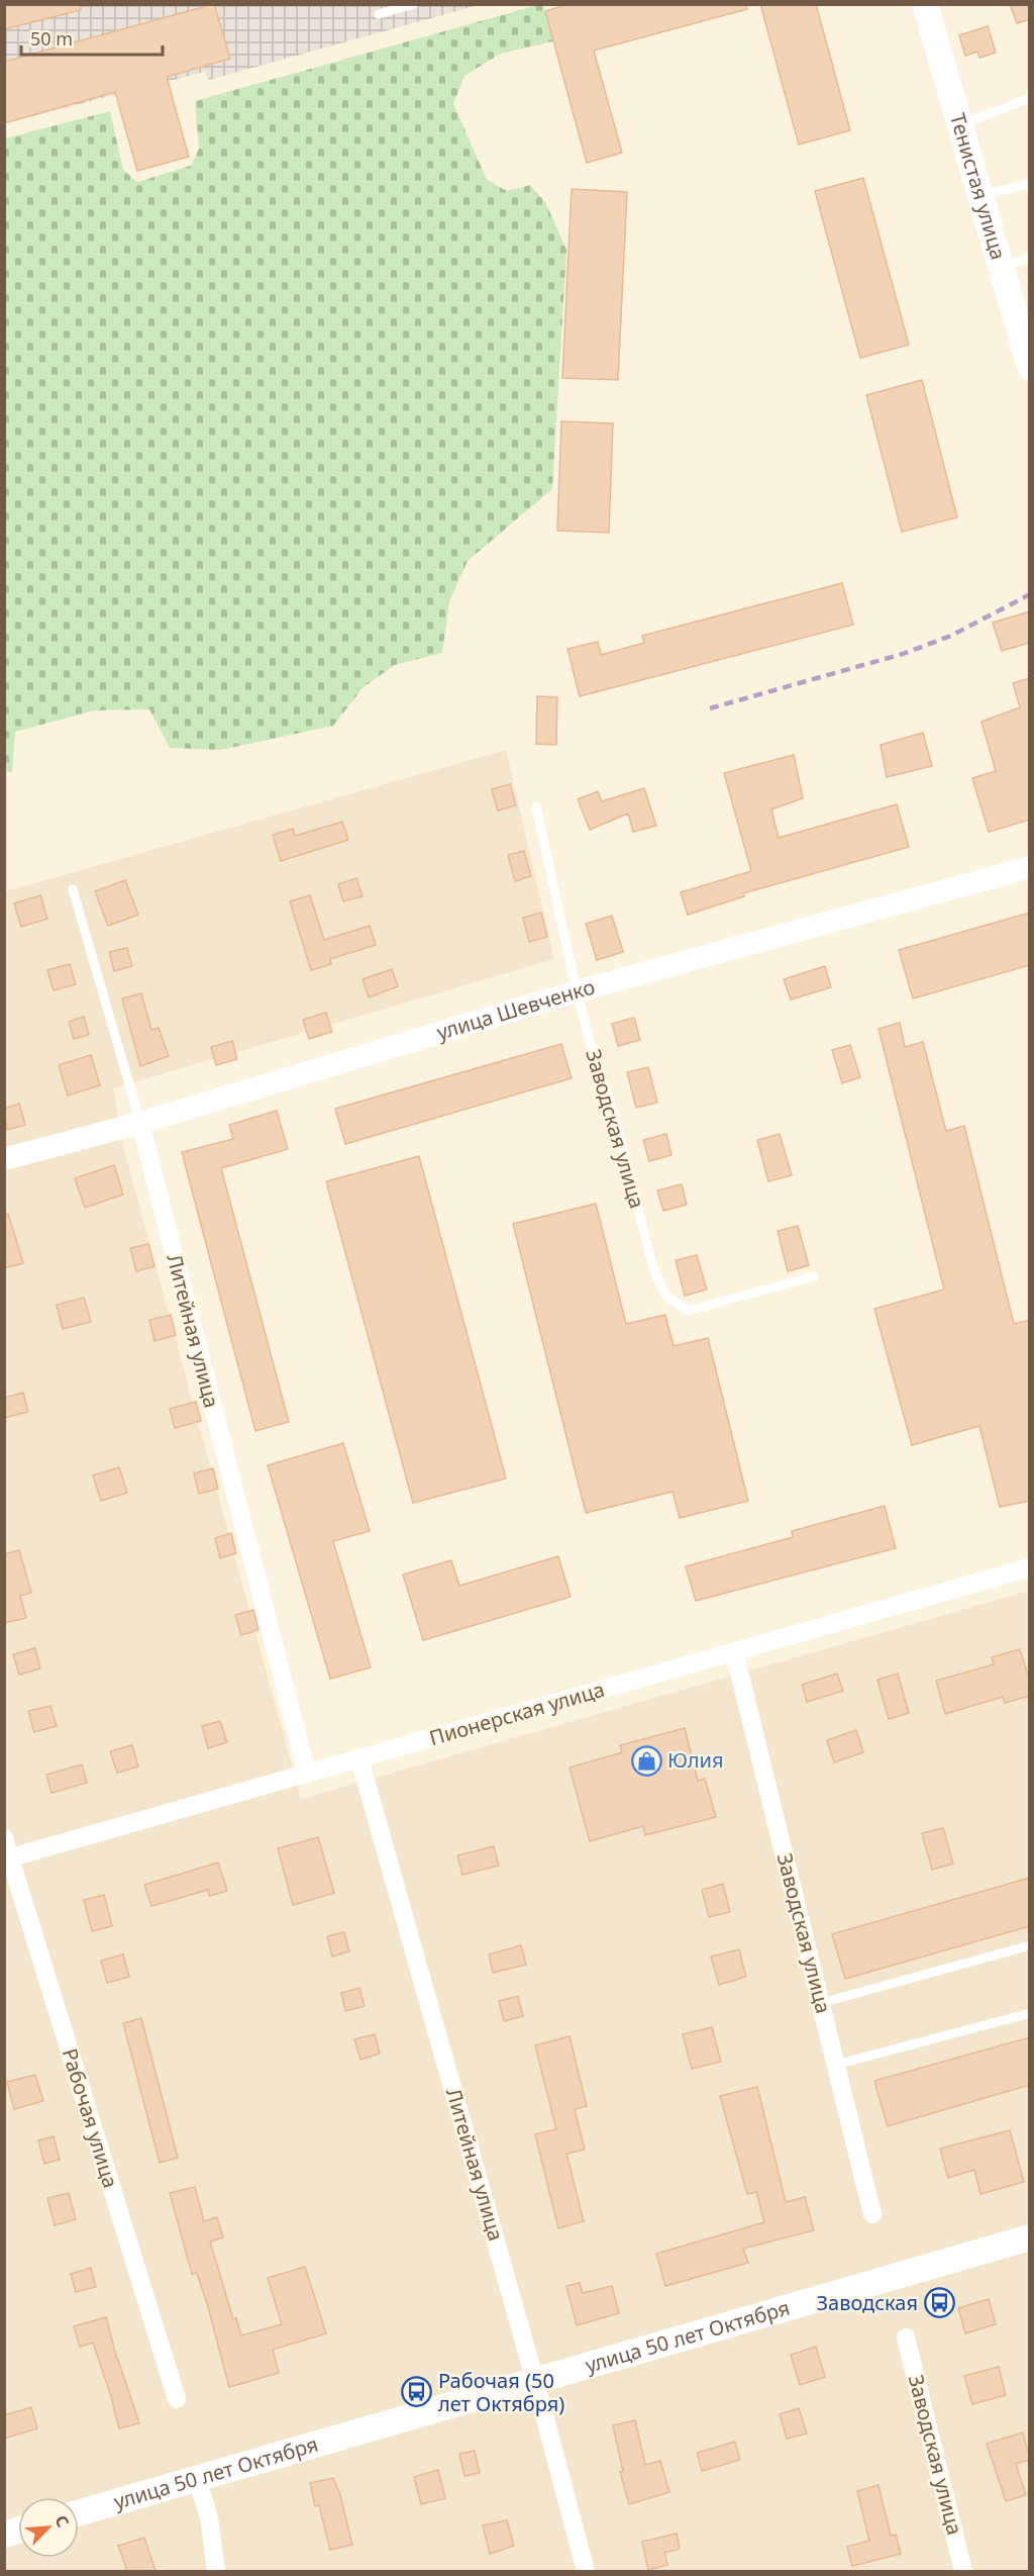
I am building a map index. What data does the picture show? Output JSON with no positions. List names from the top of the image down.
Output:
{
  "streets": {
    "main road": ["Тенистая улица", "улица 50 лет Октября"],
    "street": [
      "улица Шевченко",
      "Заводская улица",
      "Литейная улица",
      "Пионерская улица",
      "Рабочая улица"
    ]
  },
  "crossings": [
    ["улица Шевченко", "Заводская улица"],
    ["улица Шевченко", "Литейная улица"],
    ["Заводская улица", "Пионерская улица"],
    ["Литейная улица", "Пионерская улица"],
    ["Литейная улица", "улица 50 лет Октября"],
    ["Пионерская улица", "Рабочая улица"]
  ],
  "places": {
    "shop": ["Юлия"],
    "bus stop": ["Заводская", "Рабочая (50 лет Октября)"]
  },
  "scale_bar": "50 m",
  "north": "top right"
}
